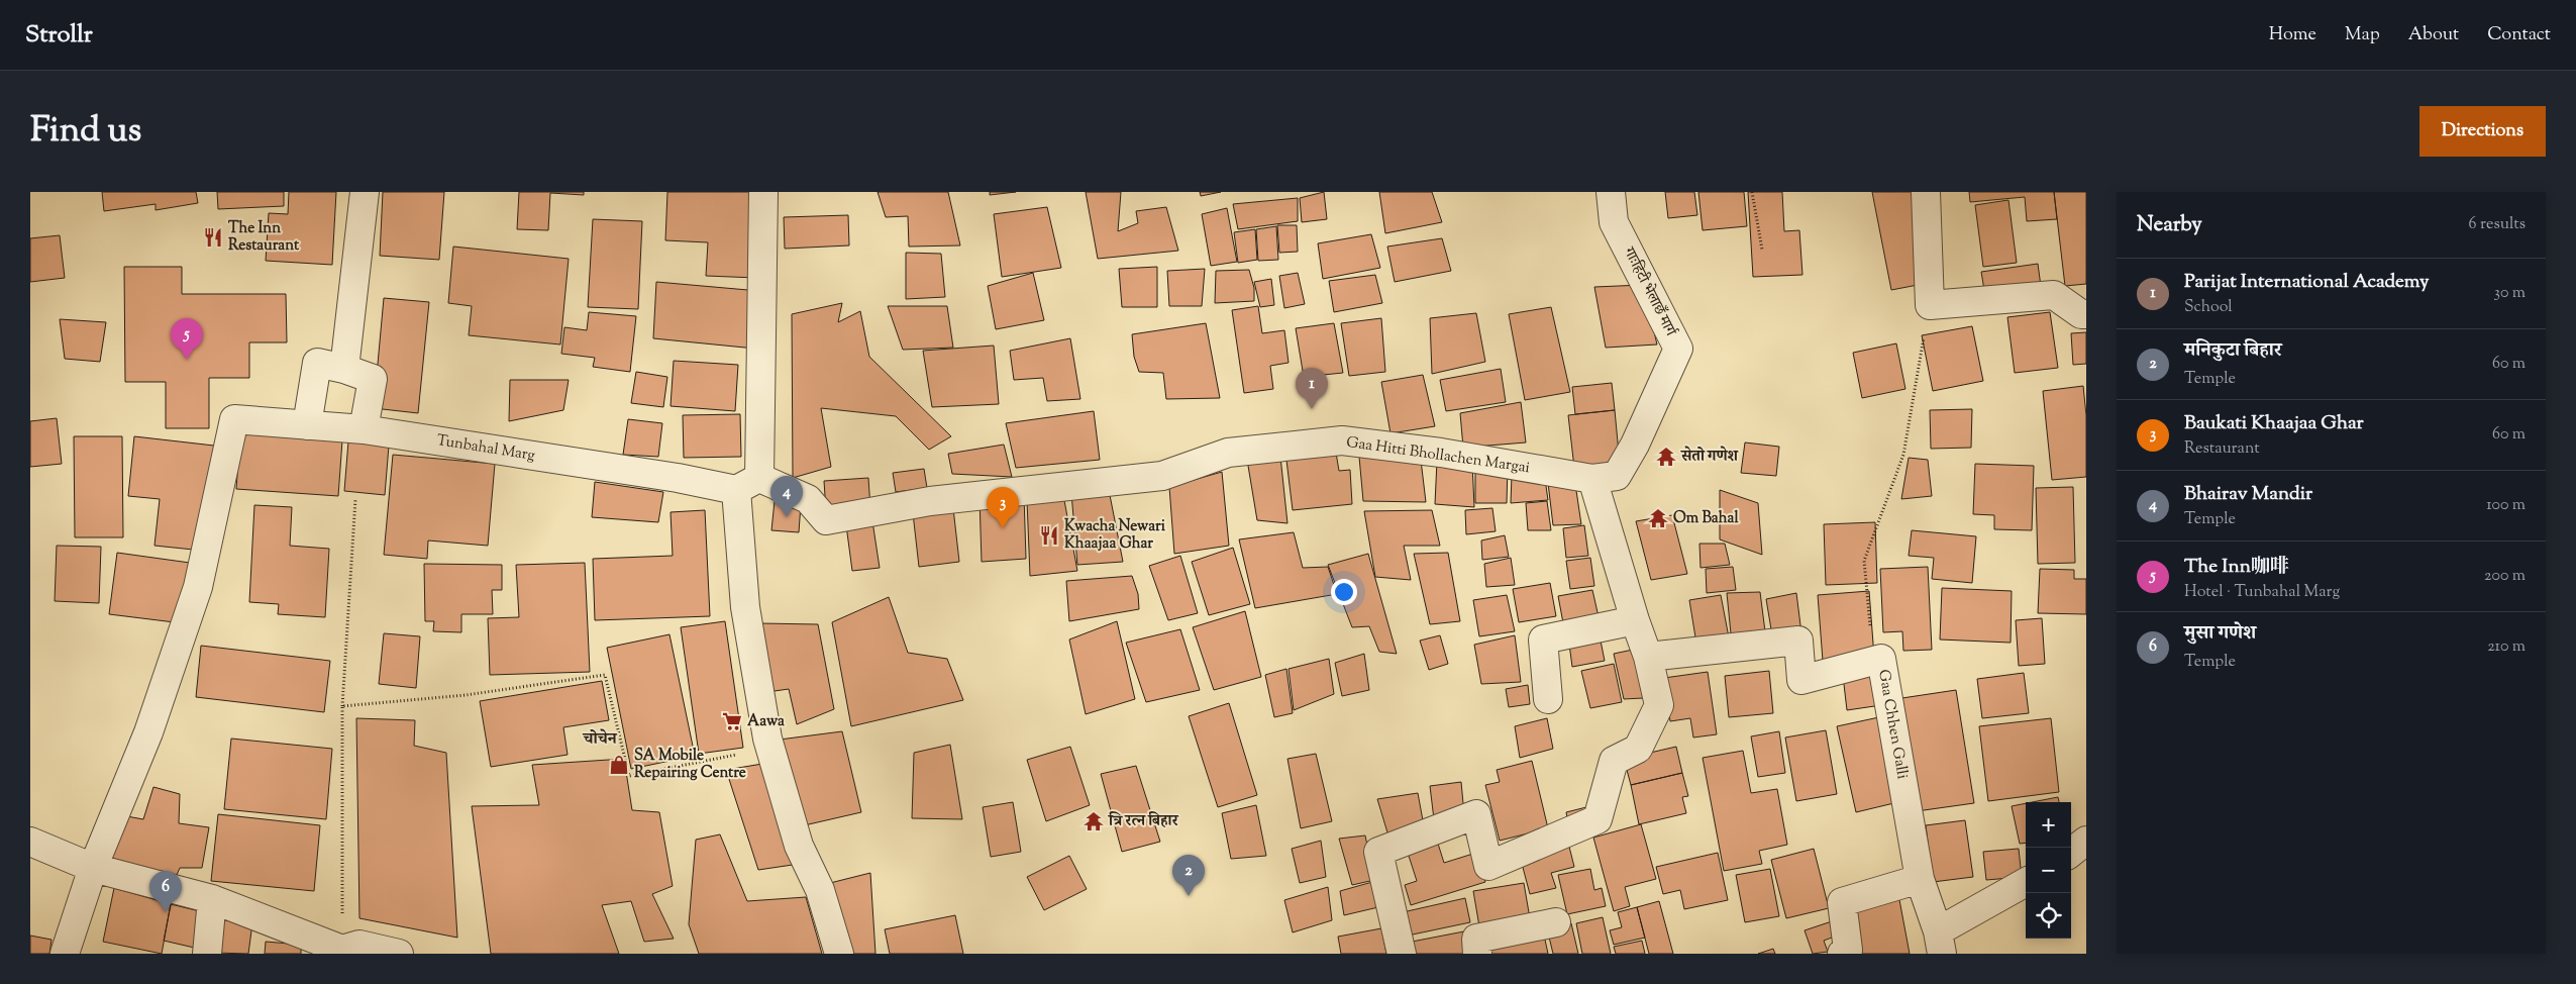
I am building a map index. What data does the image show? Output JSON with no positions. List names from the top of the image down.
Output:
{
  "streets": {
    "street": [
      "गाःहिटी भेलाछँ मार्ग",
      "Tunbahal Marg",
      "Gaa Hitti Bhollachen Margai",
      "Gaa Chhen Galli"
    ]
  },
  "crossings": [
    ["गाःहिटी भेलाछँ मार्ग", "Gaa Hitti Bhollachen Margai"],
    ["Tunbahal Marg", "Gaa Hitti Bhollachen Margai"]
  ],
  "districts": ["चोचेन"],
  "places": {
    "restaurant": ["The Inn Restaurant", "Kwacha Newari Khaajaa Ghar"],
    "temple": ["सेतो गणेश", "Om Bahal", "त्रि रत्न बिहार"],
    "supermarket": ["Aawa"],
    "shop": ["SA Mobile Repairing Centre"]
  },
  "page": {
    "header": "Strollr",
    "nav": [
      "Home",
      "Map",
      "About",
      "Contact"
    ],
    "title": "Find us",
    "buttons": "Directions",
    "heading": ["Nearby", "6 results"],
    "list": [
      {
        "mark": "1",
        "name": "Parijat International Academy",
        "note": "School",
        "value": "30 m"
      },
      {
        "mark": "2",
        "name": "मनिकुटा बिहार",
        "note": "Temple",
        "value": "60 m"
      },
      {
        "mark": "3",
        "name": "Baukati Khaajaa Ghar",
        "note": "Restaurant",
        "value": "60 m"
      },
      {
        "mark": "4",
        "name": "Bhairav Mandir",
        "note": "Temple",
        "value": "100 m"
      },
      {
        "mark": "5",
        "name": "The Inn咖啡",
        "note": "Hotel · Tunbahal Marg",
        "value": "200 m"
      },
      {
        "mark": "6",
        "name": "मुसा गणेश",
        "note": "Temple",
        "value": "210 m"
      }
    ],
    "pins": [
      "5",
      "1",
      "4",
      "3",
      "2",
      "6"
    ],
    "map_buttons": ["+", "−"]
  }
}
